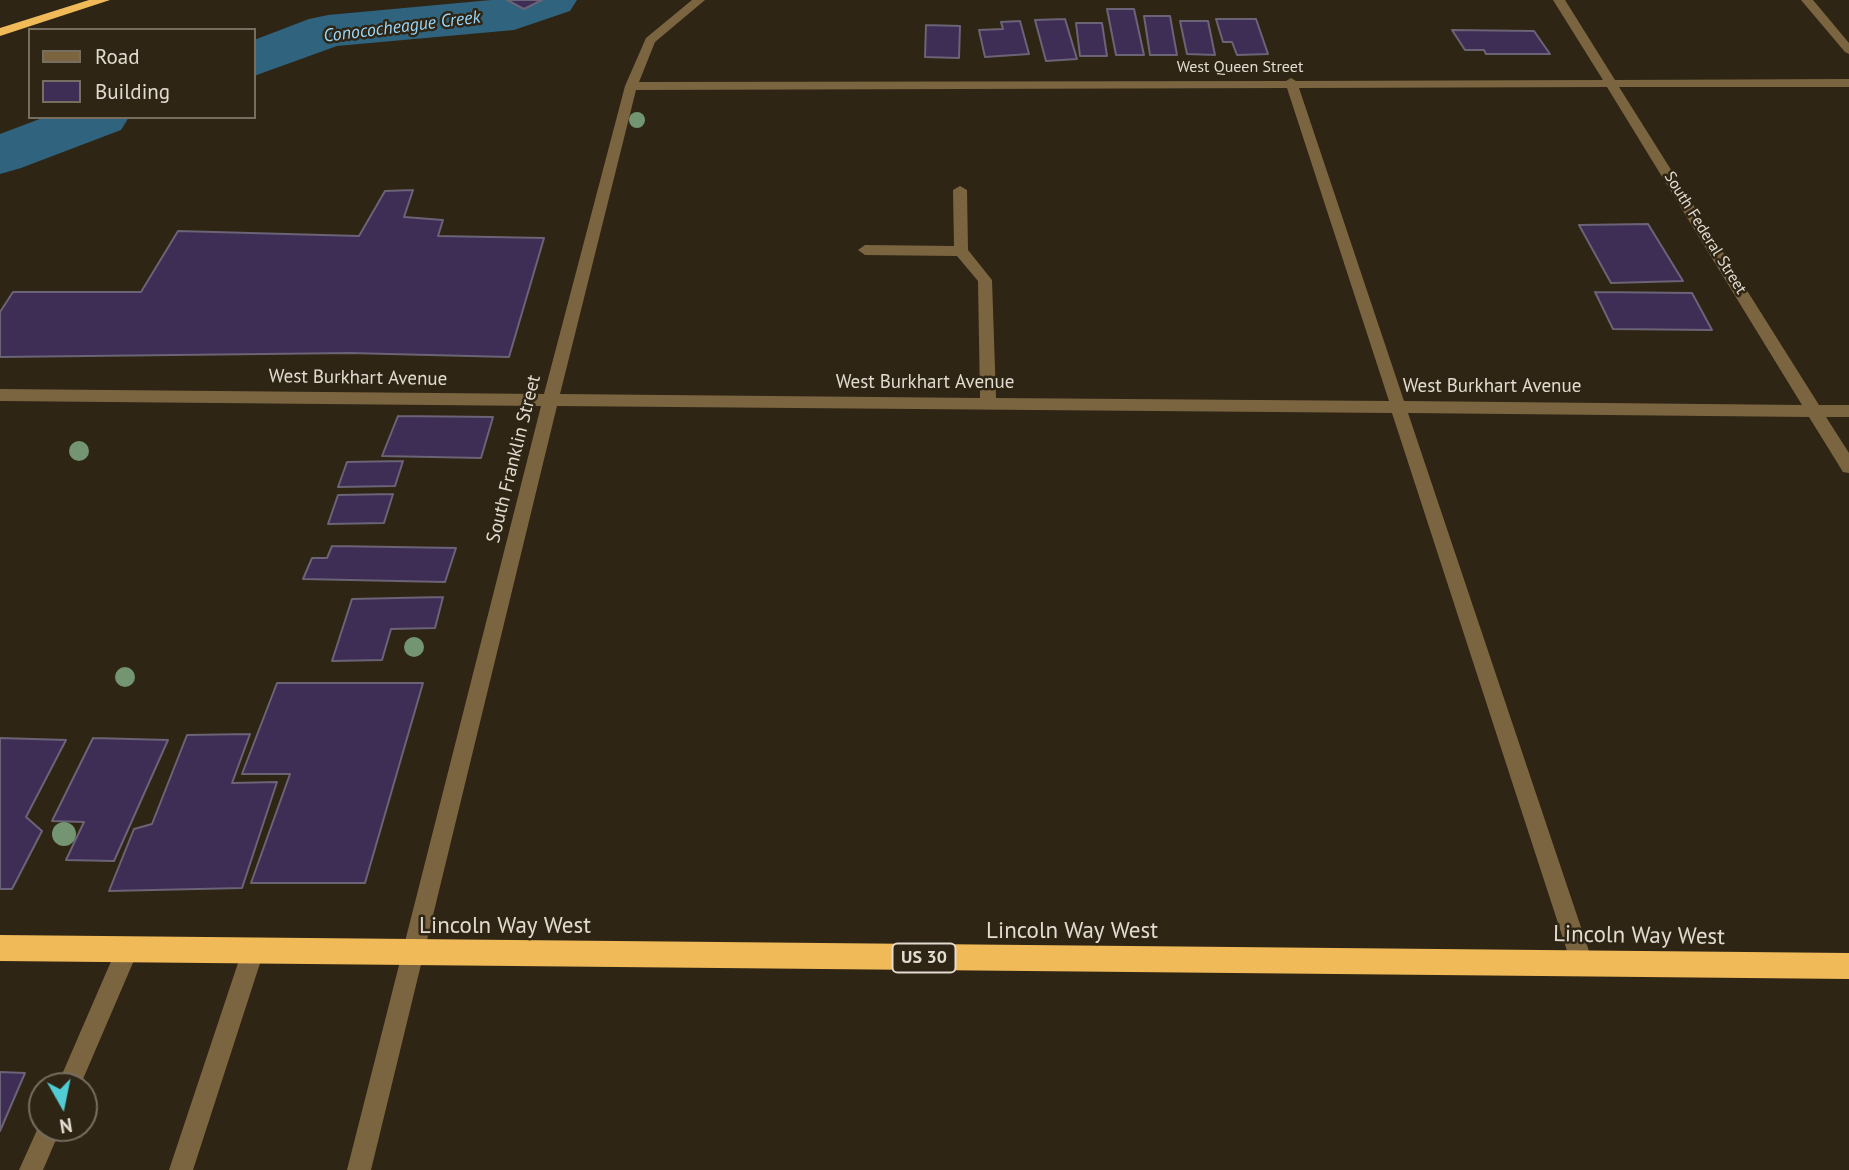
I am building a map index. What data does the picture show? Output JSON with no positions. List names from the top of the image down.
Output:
{
  "streets": {
    "highway": ["Lincoln Way West", "US 30"],
    "street": [
      "West Queen Street",
      "South Federal Street",
      "West Burkhart Avenue",
      "South Franklin Street"
    ]
  },
  "crossings": [
    ["West Queen Street", "South Federal Street"],
    ["West Queen Street", "South Franklin Street"],
    ["South Federal Street", "West Burkhart Avenue"],
    ["West Burkhart Avenue", "South Franklin Street"],
    ["South Franklin Street", "Lincoln Way West"]
  ],
  "water": ["Conococheague Creek"],
  "legend": ["Road", "Building"],
  "north": "bottom"
}
